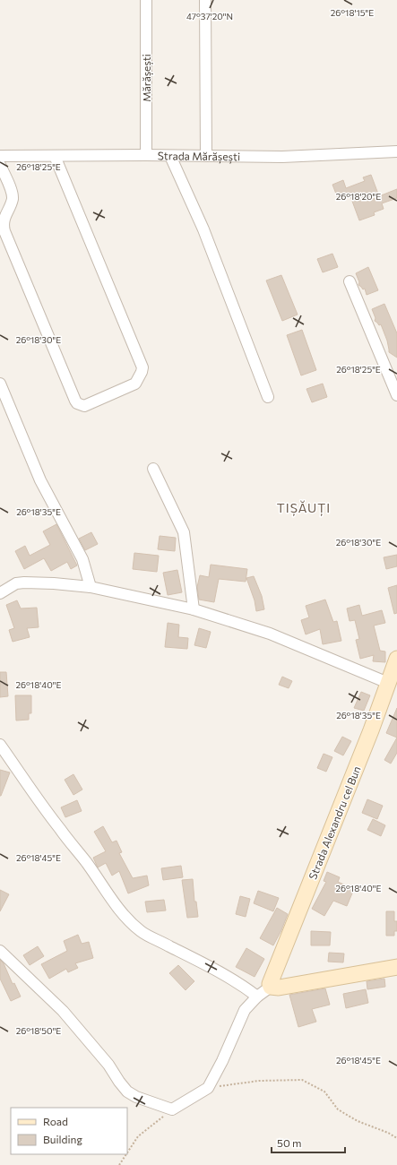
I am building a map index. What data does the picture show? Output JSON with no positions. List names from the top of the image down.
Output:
{
  "streets": {
    "street": ["Mărășești", "Strada Mărășești", "Strada Alexandru cel Bun"]
  },
  "crossings": [
    ["Mărășești", "Strada Mărășești"]
  ],
  "districts": ["TIȘĂUȚI"],
  "legend": ["Road", "Building"],
  "scale_bar": "50 m",
  "coordinates": [
    "26°18'15\"E",
    "47°37'20\"N",
    "26°18'25\"E",
    "26°18'20\"E",
    "26°18'30\"E",
    "26°18'35\"E",
    "26°18'40\"E",
    "26°18'45\"E",
    "26°18'50\"E"
  ]
}
